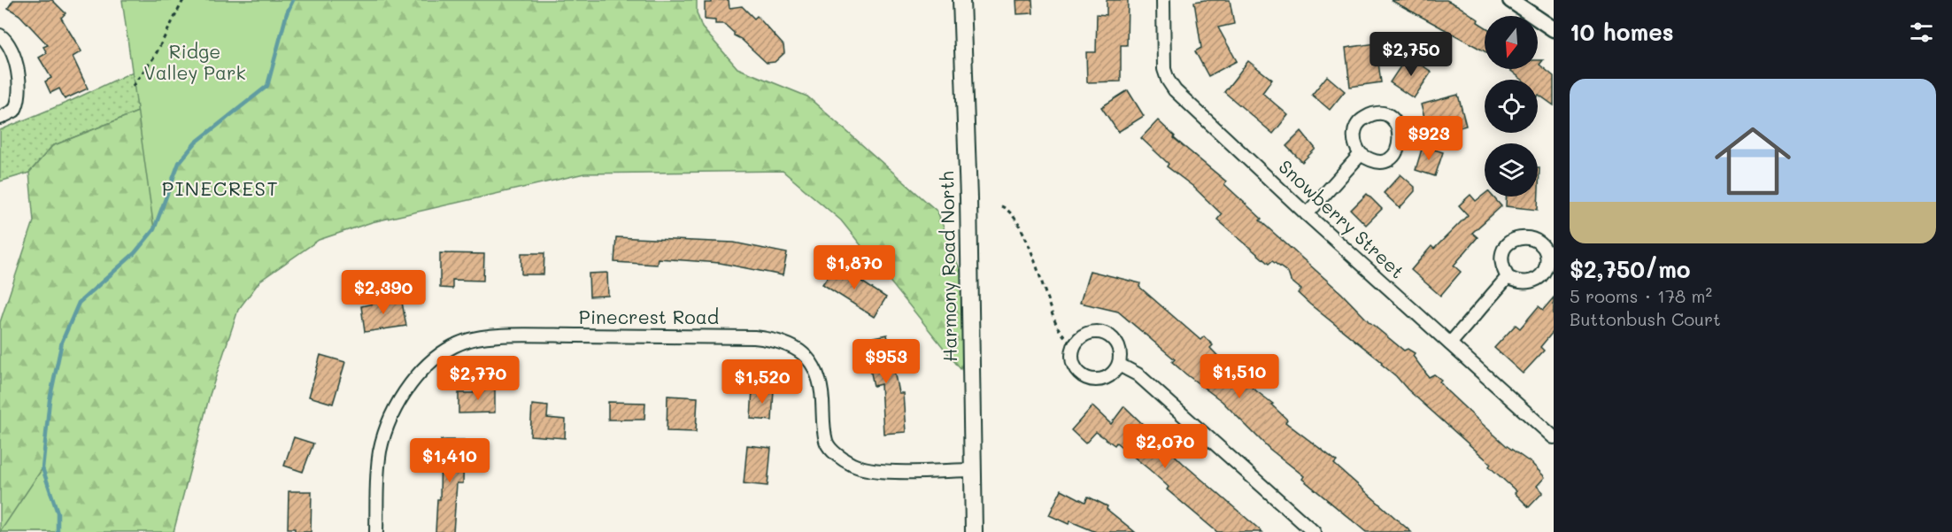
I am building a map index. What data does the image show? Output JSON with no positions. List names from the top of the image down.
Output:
{
  "streets": {
    "main road": ["Harmony Road North"],
    "street": ["Snowberry Street", "Pinecrest Road"]
  },
  "crossings": [
    ["Harmony Road North", "Pinecrest Road"]
  ],
  "districts": ["PINECREST"],
  "parks": ["Ridge Valley Park"],
  "north": "bottom",
  "page": {
    "heading": "10 homes",
    "price": [
      "$2,750",
      "$923",
      "$1,870",
      "$2,390",
      "$953",
      "$1,510",
      "$2,770",
      "$1,520",
      "$2,070",
      "$1,410"
    ],
    "list": [
      {
        "name": "$2,750/mo",
        "note": "5 rooms · 178 m² · Buttonbush Court"
      }
    ]
  }
}
